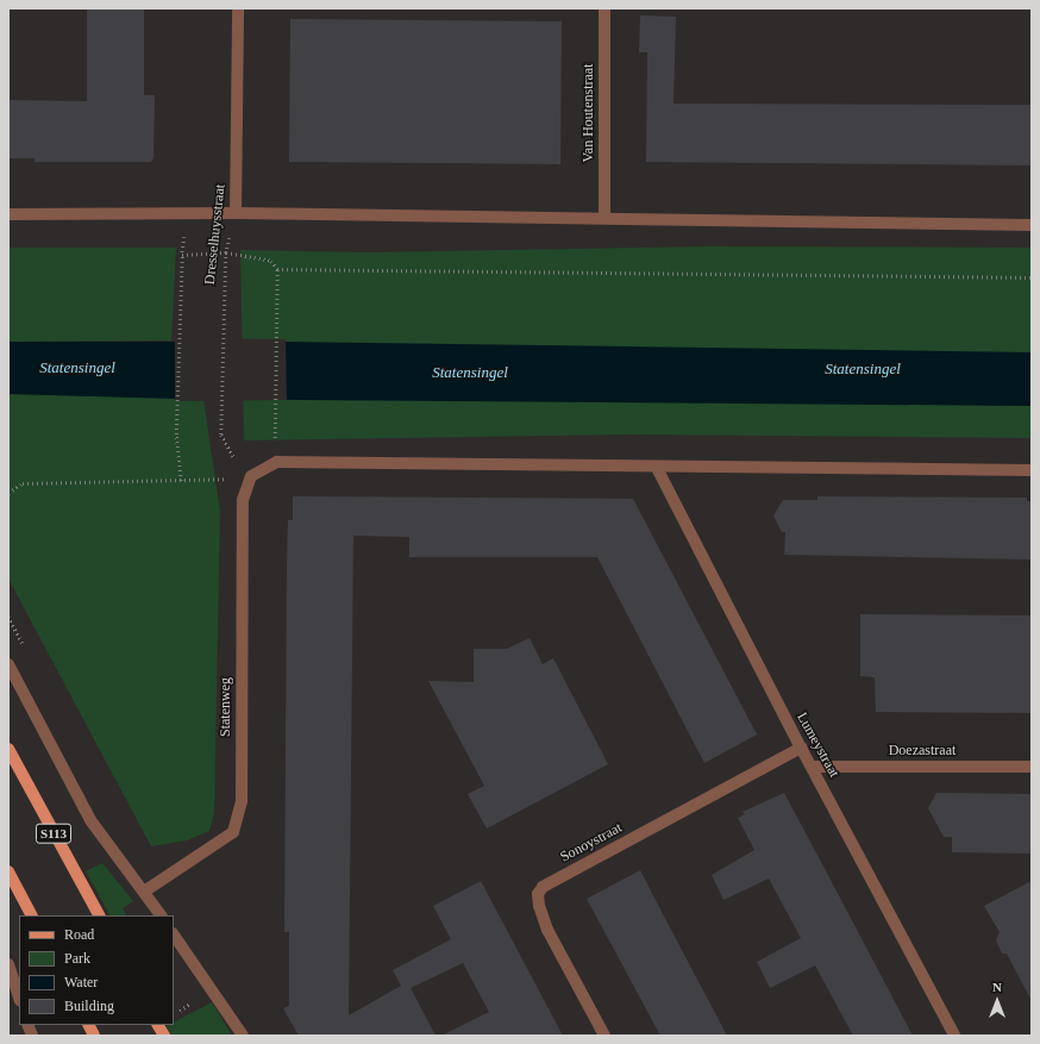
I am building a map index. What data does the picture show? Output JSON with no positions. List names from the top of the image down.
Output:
{
  "streets": {
    "main road": ["S113"],
    "street": [
      "Van Houtenstraat",
      "Dresselhuysstraat",
      "Statenweg",
      "Lumeystraat",
      "Doezastraat",
      "Sonoystraat"
    ]
  },
  "crossings": [
    ["Lumeystraat", "Doezastraat"],
    ["Lumeystraat", "Sonoystraat"]
  ],
  "water": ["Statensingel"],
  "legend": [
    "Road",
    "Park",
    "Water",
    "Building"
  ],
  "north": "top"
}
